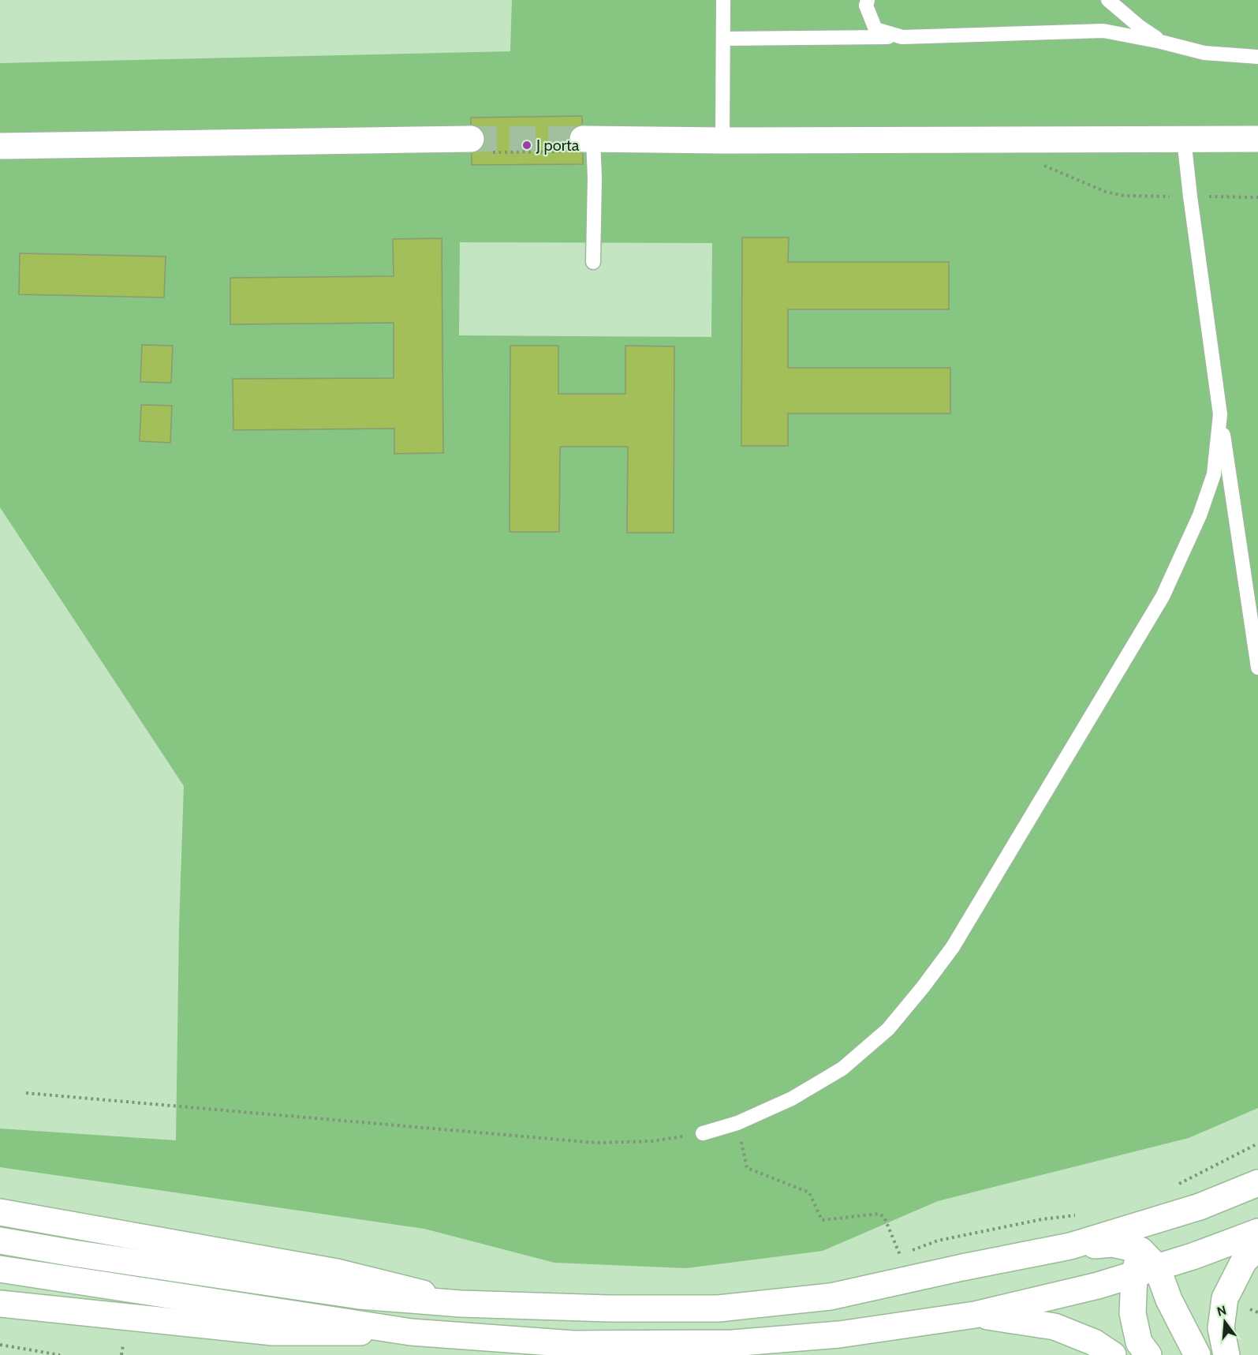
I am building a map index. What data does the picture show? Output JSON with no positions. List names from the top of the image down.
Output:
{
  "places": ["J porta"],
  "north": "top"
}
